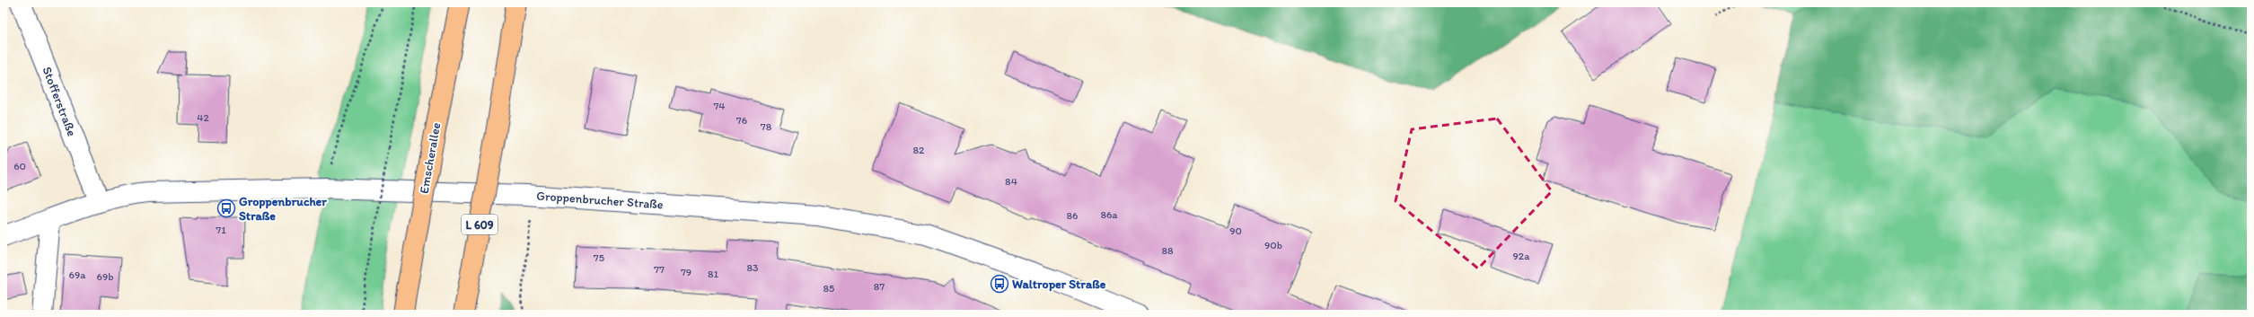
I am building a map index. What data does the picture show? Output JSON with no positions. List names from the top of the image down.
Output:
{
  "streets": {
    "main road": ["Emscherallee", "L 609"],
    "street": ["Stofferstraße", "Groppenbrucher Straße"]
  },
  "crossings": [
    ["Stofferstraße", "Groppenbrucher Straße"]
  ],
  "places": {
    "bus stop": ["Groppenbrucher Straße", "Waltroper Straße"]
  },
  "house_numbers": [
    "74",
    "42",
    "76",
    "78",
    "82",
    "60",
    "84",
    "86a",
    "86",
    "71",
    "90",
    "90b",
    "88",
    "92a",
    "75",
    "83",
    "77",
    "79",
    "81",
    "69a",
    "69b",
    "87",
    "85"
  ]
}
